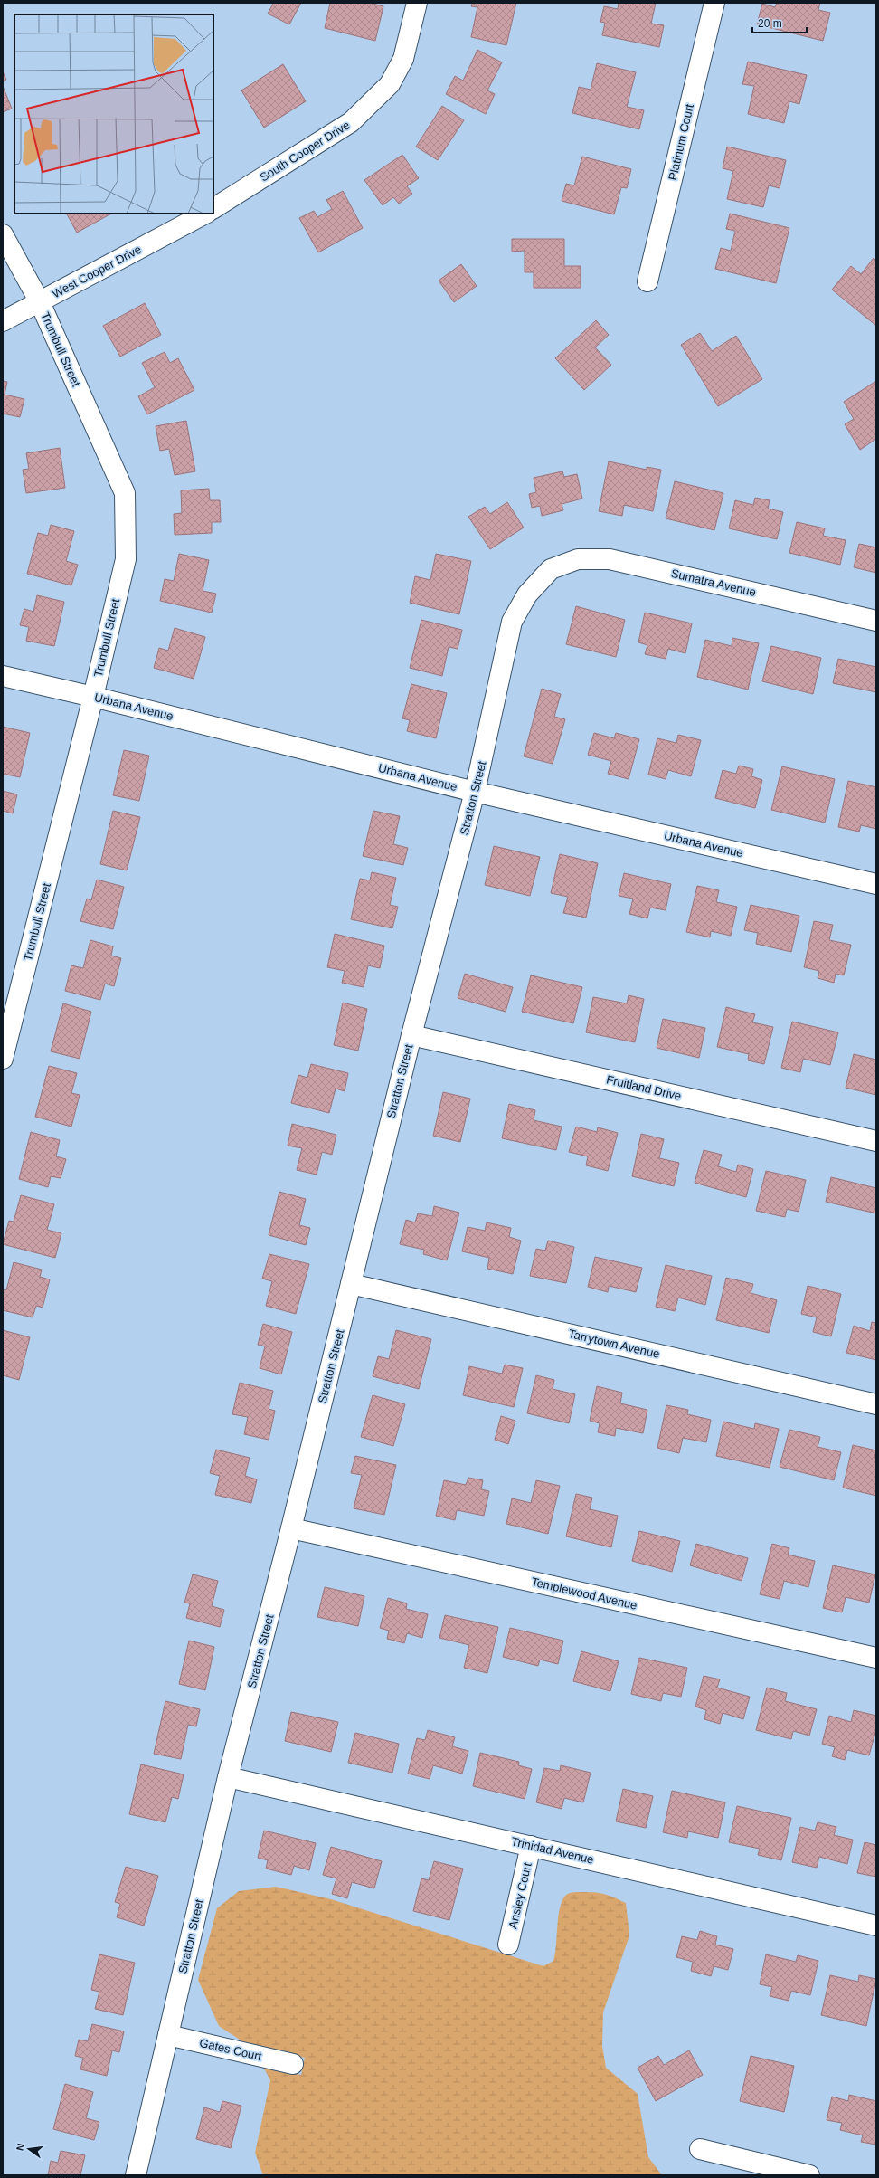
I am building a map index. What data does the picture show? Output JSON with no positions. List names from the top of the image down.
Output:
{
  "streets": {
    "street": [
      "Platinum Court",
      "South Cooper Drive",
      "West Cooper Drive",
      "Trumbull Street",
      "Sumatra Avenue",
      "Urbana Avenue",
      "Stratton Street",
      "Fruitland Drive",
      "Tarrytown Avenue",
      "Templewood Avenue",
      "Trinidad Avenue",
      "Ansley Court",
      "Gates Court"
    ]
  },
  "crossings": [
    ["West Cooper Drive", "Trumbull Street"],
    ["Trumbull Street", "Urbana Avenue"],
    ["Sumatra Avenue", "Stratton Street"],
    ["Urbana Avenue", "Stratton Street"],
    ["Stratton Street", "Fruitland Drive"],
    ["Stratton Street", "Tarrytown Avenue"],
    ["Stratton Street", "Templewood Avenue"],
    ["Stratton Street", "Trinidad Avenue"],
    ["Stratton Street", "Gates Court"],
    ["Trinidad Avenue", "Ansley Court"]
  ],
  "scale_bar": "20 m",
  "north": "left"
}
